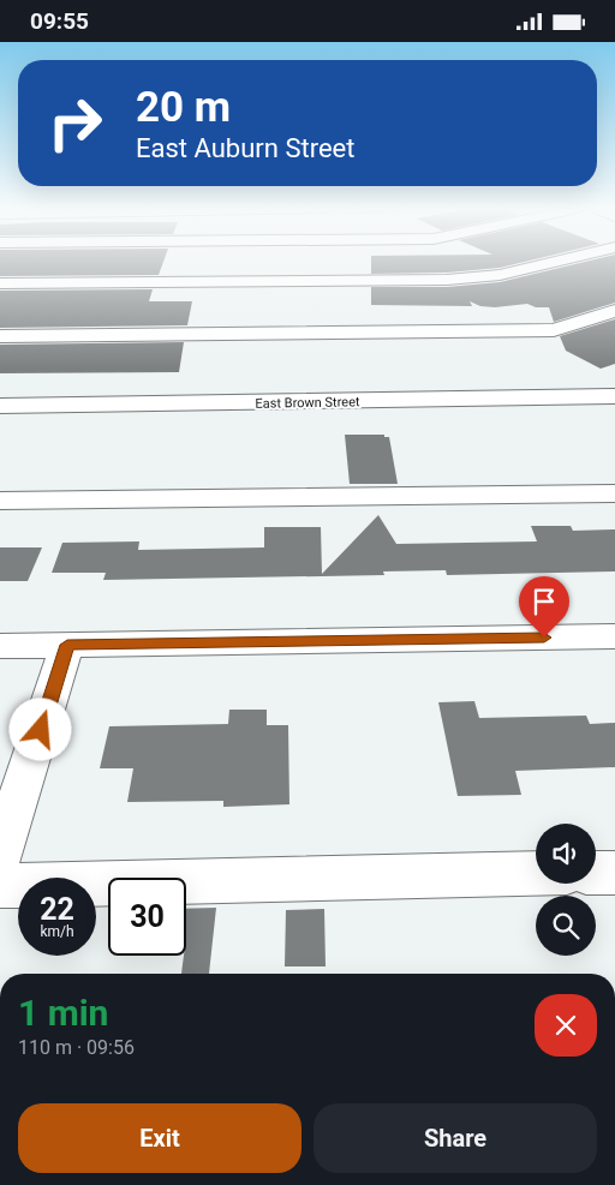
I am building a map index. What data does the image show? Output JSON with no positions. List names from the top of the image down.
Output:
{
  "streets": {
    "street": ["East Brown Street"]
  },
  "page": {
    "status": "09:55",
    "turn": ["20 m", "East Auburn Street"],
    "speed": "22 km/h",
    "limit": "30",
    "heading": ["1 min", "110 m · 09:56"],
    "buttons": ["Exit", "Share"]
  }
}
